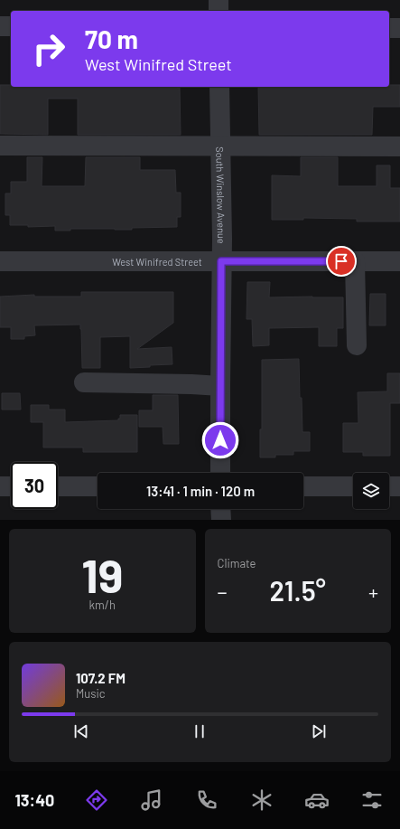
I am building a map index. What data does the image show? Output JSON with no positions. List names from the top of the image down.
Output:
{
  "streets": {
    "street": ["South Winslow Avenue", "West Winifred Street"]
  },
  "crossings": [
    ["South Winslow Avenue", "West Winifred Street"]
  ],
  "page": {
    "turn": ["70 m", "West Winifred Street"],
    "limit": "30",
    "trip": "13:41 · 1 min · 120 m",
    "tile": [
      ["19", "km/h"],
      "Climate"
    ],
    "heat": ["−", "21.5°", "+"],
    "song": ["107.2 FM", "Music"],
    "tabs": "13:40"
  }
}
